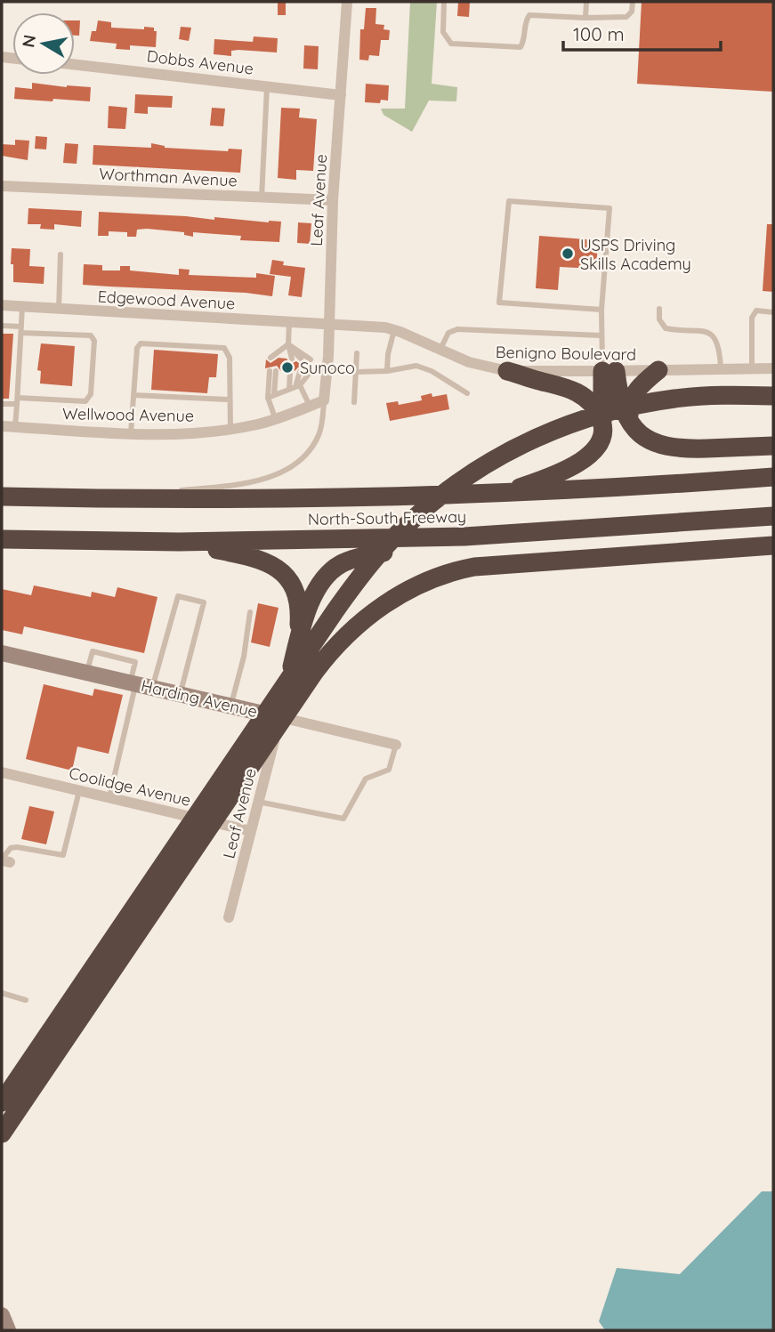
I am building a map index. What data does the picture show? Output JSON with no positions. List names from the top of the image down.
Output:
{
  "streets": {
    "highway": ["North-South Freeway"],
    "main road": ["Harding Avenue"],
    "street": [
      "Dobbs Avenue",
      "Worthman Avenue",
      "Leaf Avenue",
      "Edgewood Avenue",
      "Benigno Boulevard",
      "Wellwood Avenue",
      "Coolidge Avenue"
    ]
  },
  "crossings": [
    ["Dobbs Avenue", "Leaf Avenue"],
    ["Worthman Avenue", "Leaf Avenue"],
    ["Leaf Avenue", "Edgewood Avenue"],
    ["Leaf Avenue", "Benigno Boulevard"],
    ["Leaf Avenue", "Wellwood Avenue"],
    ["Leaf Avenue", "Harding Avenue"],
    ["Leaf Avenue", "Coolidge Avenue"],
    ["Edgewood Avenue", "Benigno Boulevard"]
  ],
  "places": ["USPS Driving Skills Academy", "Sunoco"],
  "scale_bar": "100 m",
  "north": "left"
}
